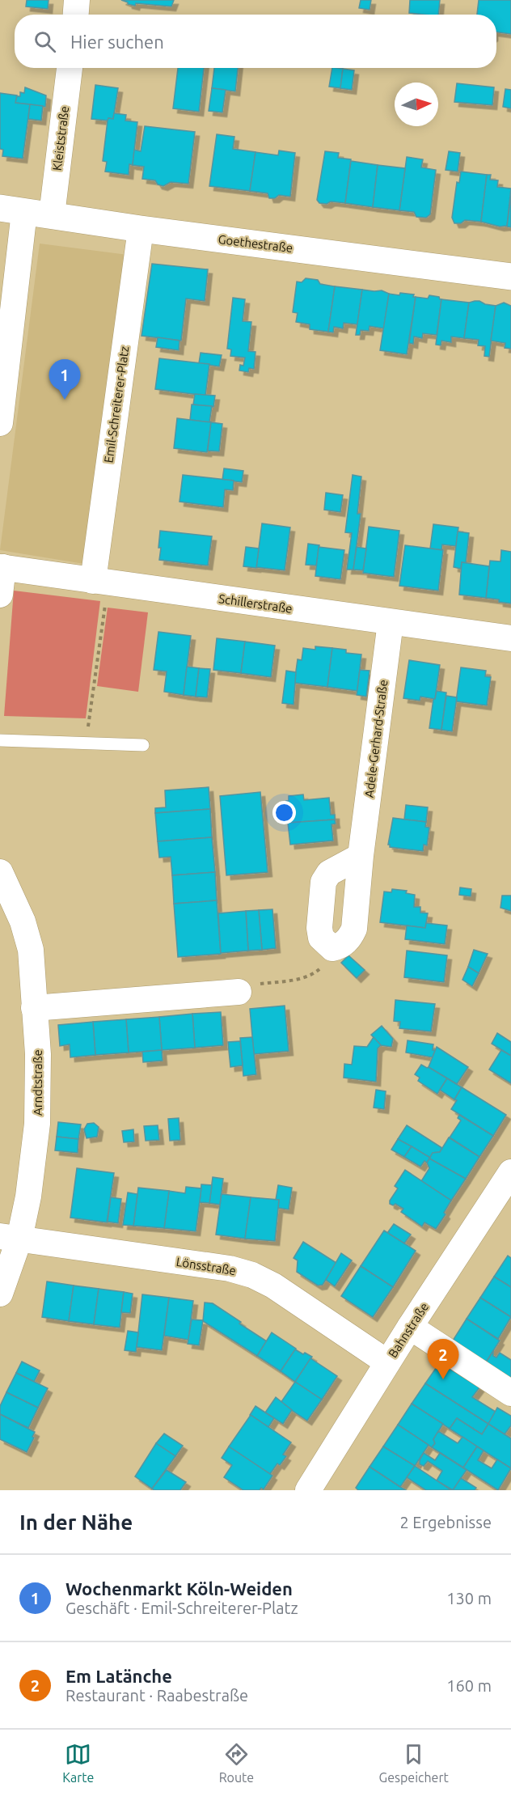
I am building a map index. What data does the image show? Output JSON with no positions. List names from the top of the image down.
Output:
{
  "streets": {
    "street": [
      "Kleiststraße",
      "Goethestraße",
      "Emil-Schreiterer-Platz",
      "Schillerstraße",
      "Adele-Gerhard-Straße",
      "Arndtstraße",
      "Lönsstraße",
      "Bahnstraße"
    ]
  },
  "crossings": [
    ["Kleiststraße", "Goethestraße"],
    ["Goethestraße", "Emil-Schreiterer-Platz"],
    ["Emil-Schreiterer-Platz", "Schillerstraße"],
    ["Schillerstraße", "Adele-Gerhard-Straße"],
    ["Arndtstraße", "Lönsstraße"],
    ["Lönsstraße", "Bahnstraße"]
  ],
  "north": "right",
  "page": {
    "search": "Hier suchen",
    "pins": ["1", "2"],
    "heading": ["In der Nähe", "2 Ergebnisse"],
    "list": [
      {
        "mark": "1",
        "name": "Wochenmarkt Köln-Weiden",
        "note": "Geschäft · Emil-Schreiterer-Platz",
        "value": "130 m"
      },
      {
        "mark": "2",
        "name": "Em Latänche",
        "note": "Restaurant · Raabestraße",
        "value": "160 m"
      }
    ],
    "nav": ["Karte", "Route", "Gespeichert"]
  }
}
